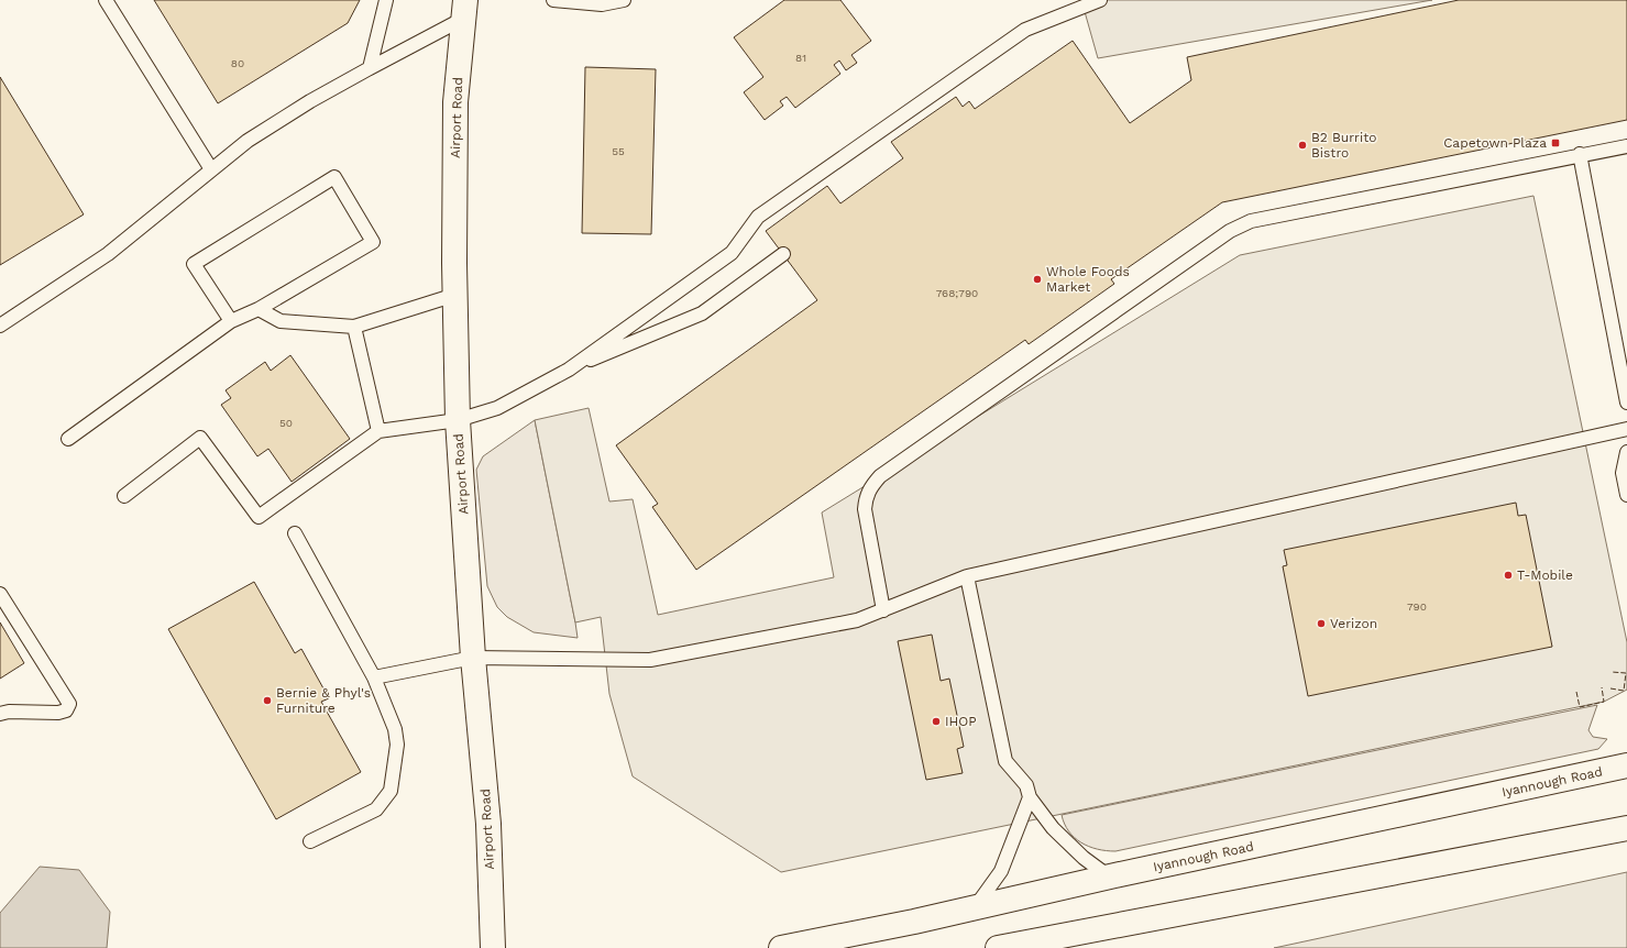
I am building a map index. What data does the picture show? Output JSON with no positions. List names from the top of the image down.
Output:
{
  "streets": {
    "main road": ["Airport Road", "Iyannough Road"]
  },
  "places": {
    "transit": ["Capetown Plaza"],
    "other": [
      "B2 Burrito Bistro",
      "Whole Foods Market",
      "T-Mobile",
      "Verizon",
      "Bernie & Phyl's Furniture",
      "IHOP"
    ]
  },
  "house_numbers": [
    "81",
    "80",
    "55",
    "768;790",
    "50",
    "790"
  ]
}
